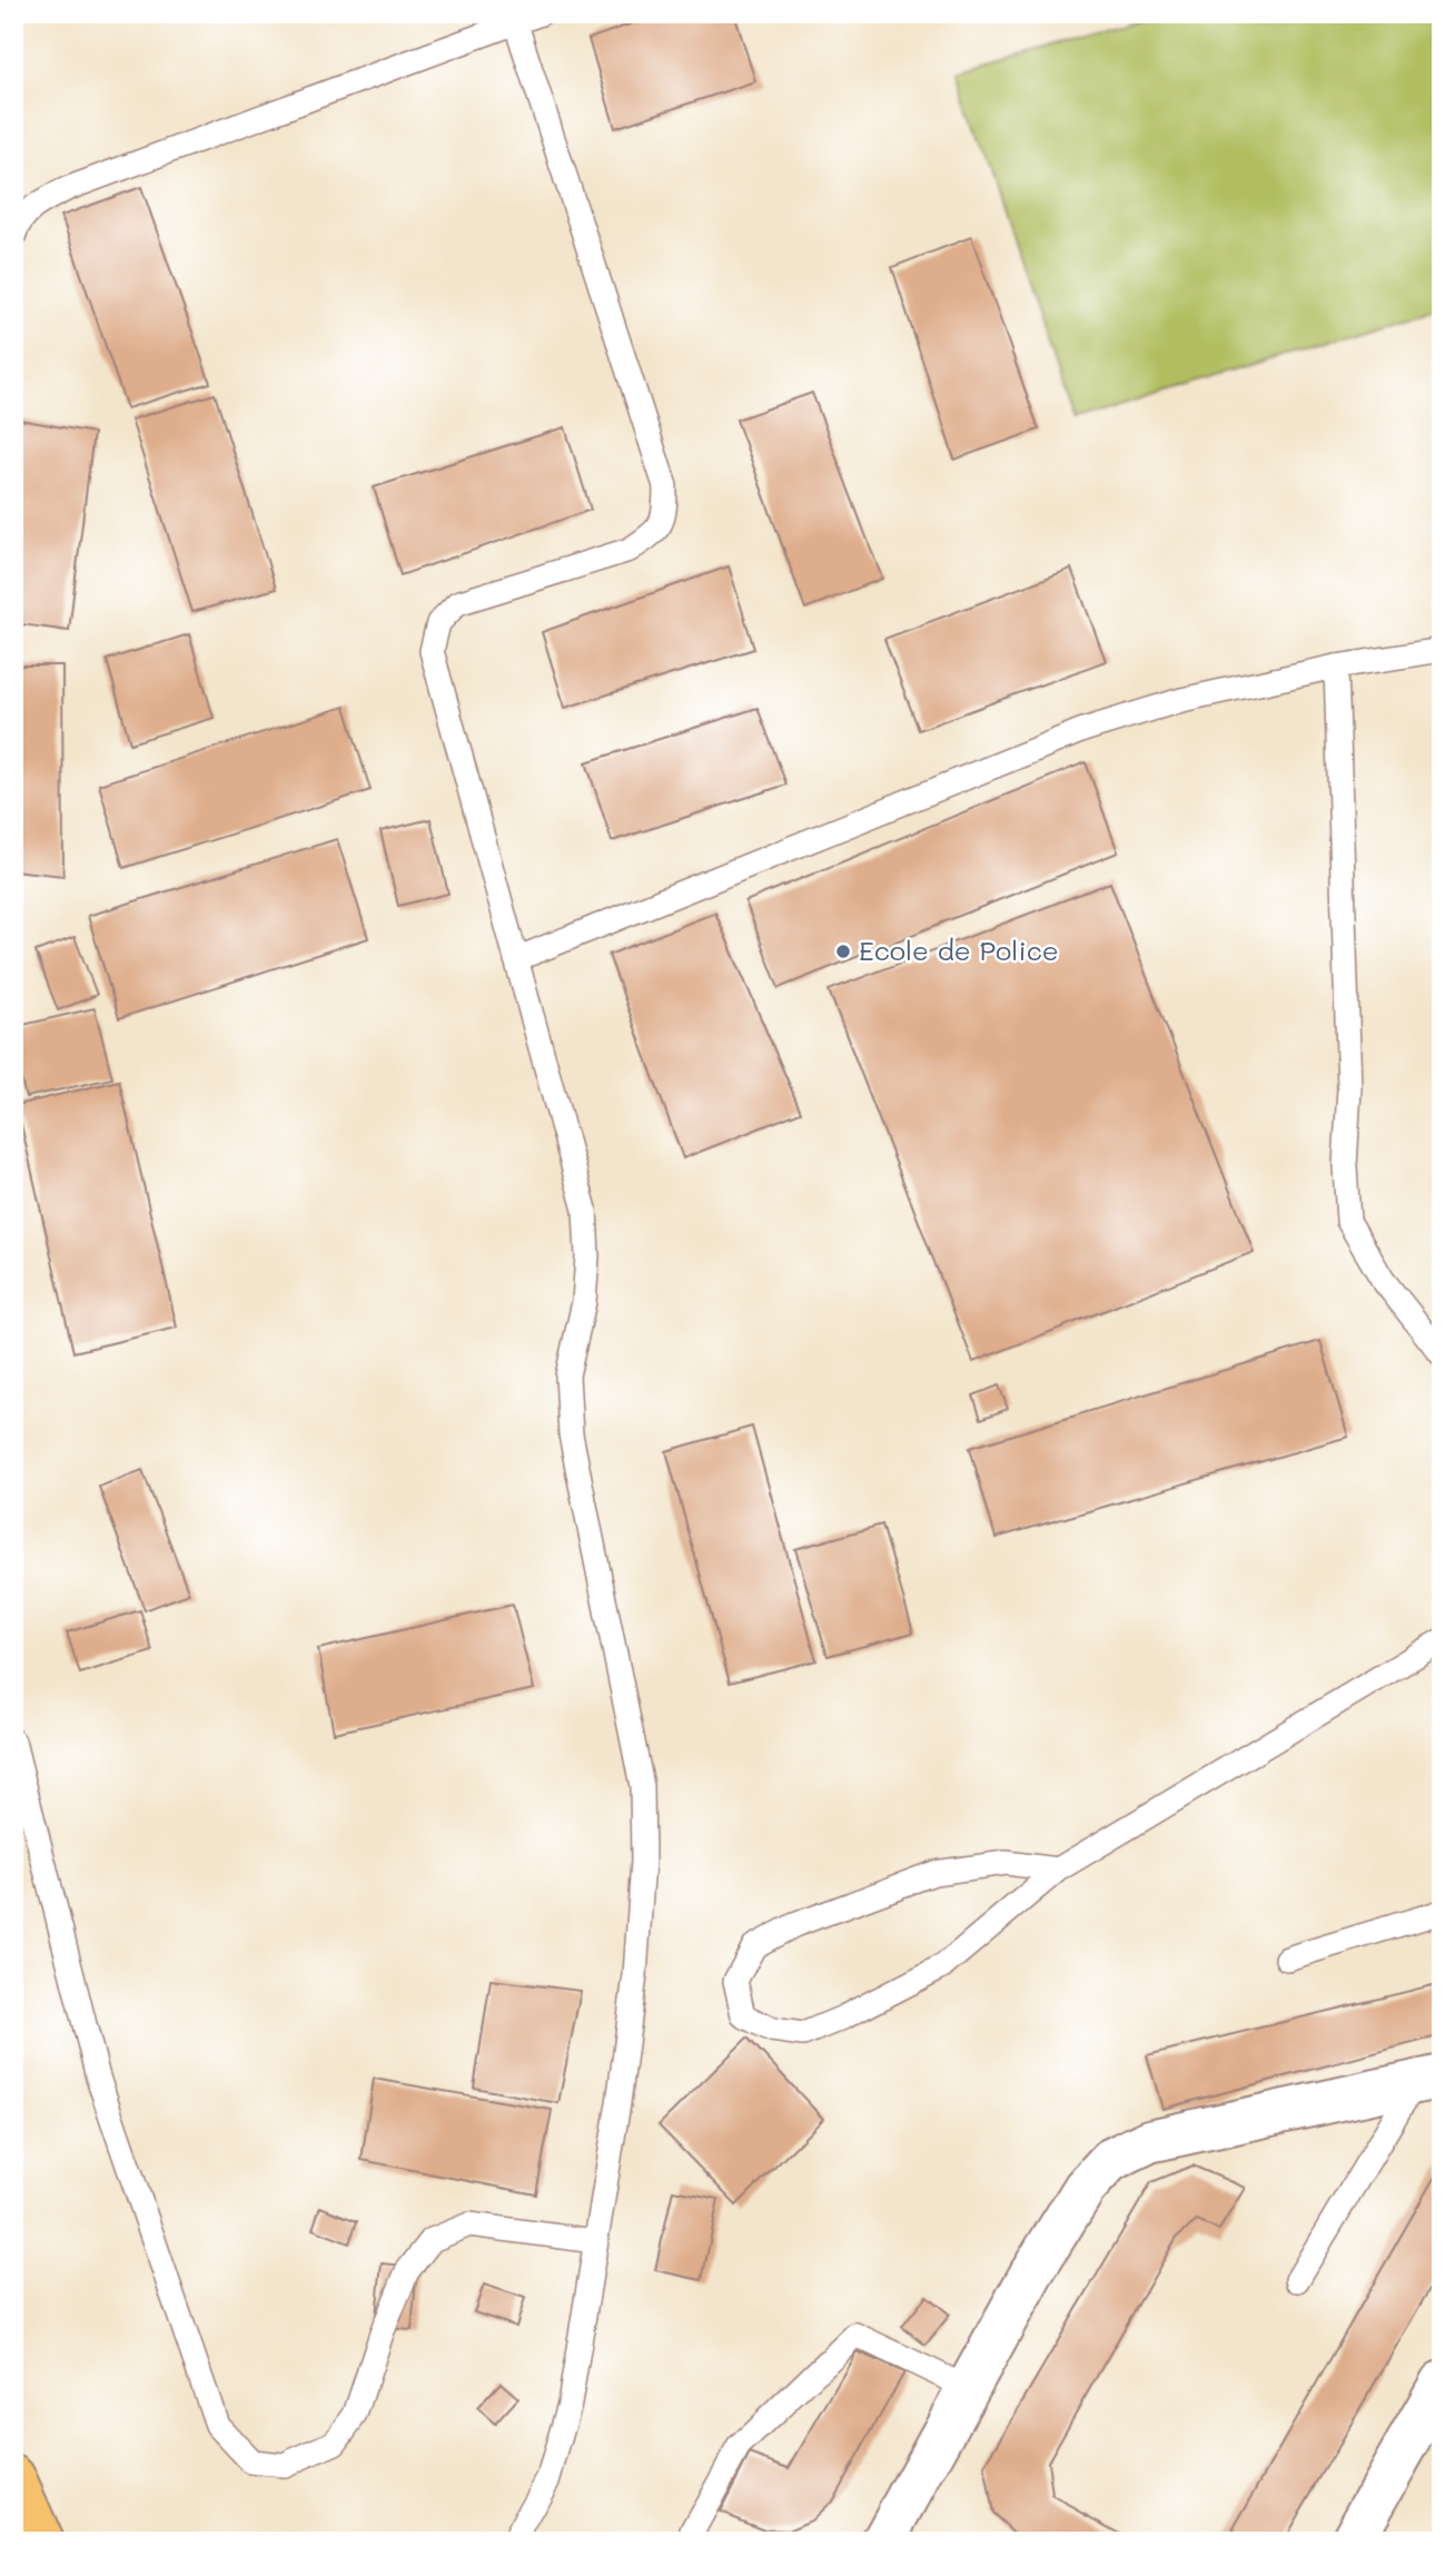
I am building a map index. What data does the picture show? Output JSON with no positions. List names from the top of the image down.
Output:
{
  "places": ["Ecole de Police"]
}
